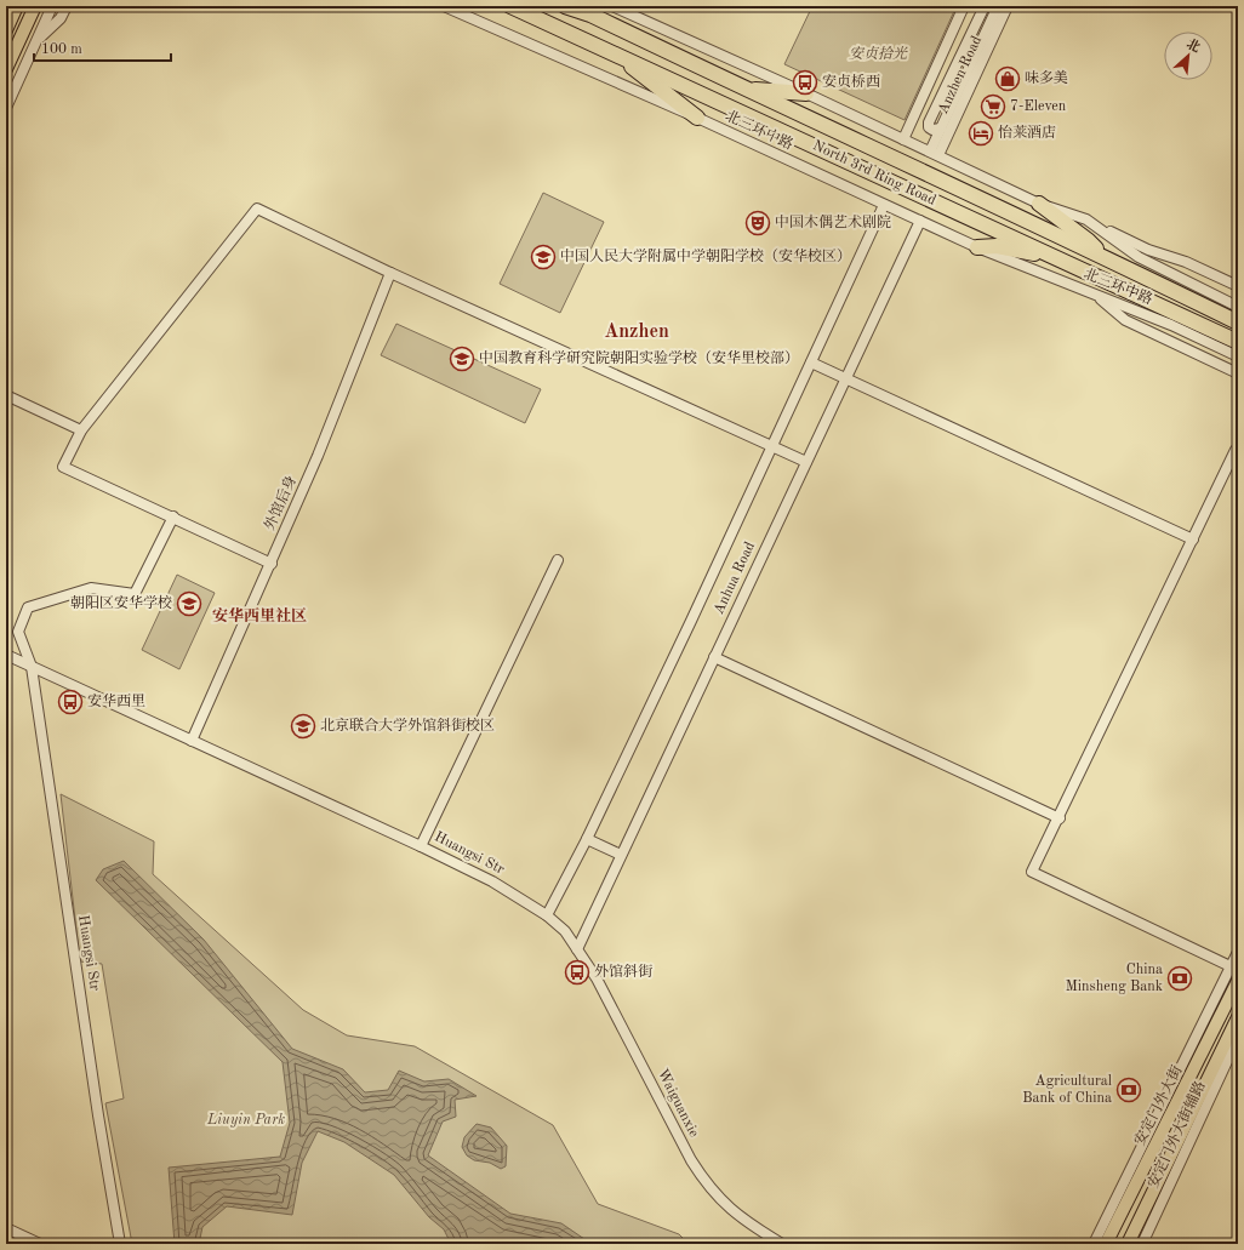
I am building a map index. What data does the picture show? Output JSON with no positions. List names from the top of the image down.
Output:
{
  "streets": {
    "highway": ["North 3rd Ring Road"],
    "main road": ["安定门外大街"],
    "street": [
      "Anzhen Road",
      "北三环中路",
      "外馆后身",
      "Anhua Road",
      "Huangsi Str",
      "Waiguanxie",
      "安定门外大街辅路"
    ]
  },
  "crossings": [
    ["北三环中路", "North 3rd Ring Road"],
    ["北三环中路", "Anhua Road"],
    ["外馆后身", "Huangsi Str"],
    ["Anhua Road", "Huangsi Str"],
    ["Anhua Road", "Waiguanxie"],
    ["Huangsi Str", "Waiguanxie"]
  ],
  "districts": ["Anzhen", "安华西里社区"],
  "parks": ["安贞拾光", "Liuyin Park"],
  "places": {
    "shop": ["味多美"],
    "bus stop": ["安贞桥西", "安华西里", "外馆斜街"],
    "supermarket": ["7-Eleven"],
    "hotel": ["怡莱酒店"],
    "theatre": ["中国木偶艺术剧院"],
    "school or university": [
      "中国人民大学附属中学朝阳学校（安华校区）",
      "中国教育科学研究院朝阳实验学校（安华里校部）",
      "朝阳区安华学校",
      "北京联合大学外馆斜街校区"
    ],
    "bank": ["China Minsheng Bank", "Agricultural Bank of China"]
  },
  "scale_bar": "100 m",
  "north": "top right"
}
